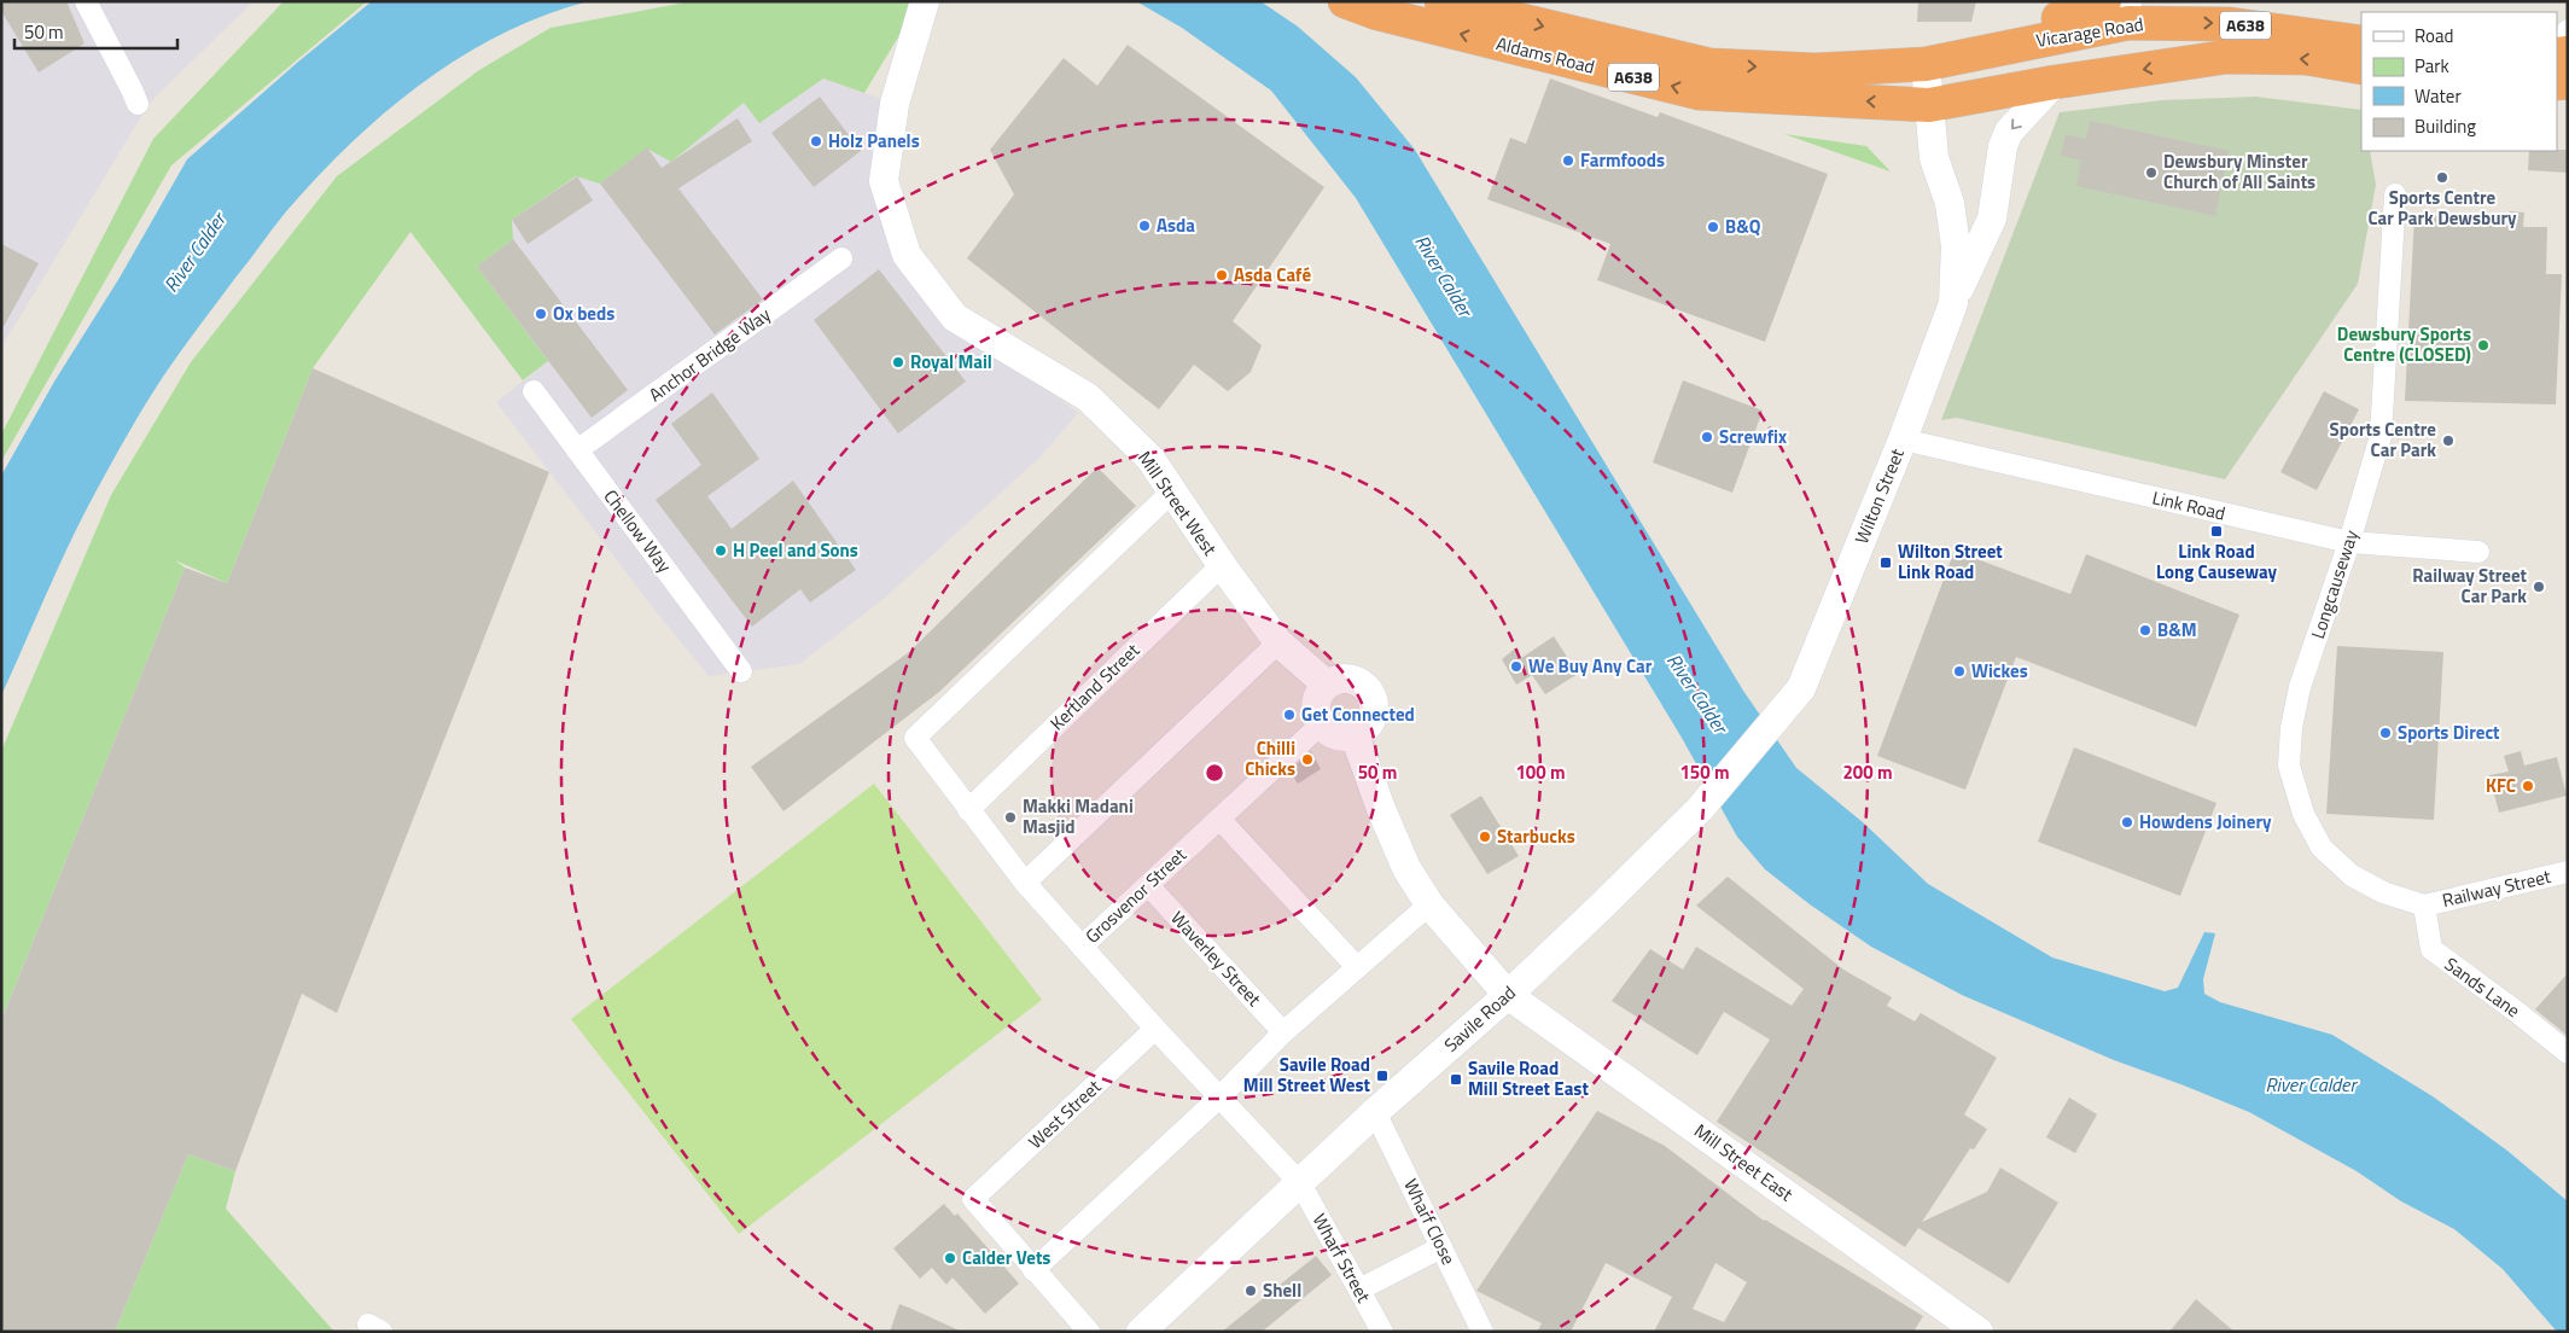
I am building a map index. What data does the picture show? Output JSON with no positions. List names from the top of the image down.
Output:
{
  "streets": {
    "highway": ["A638", "Vicarage Road", "Aldams Road"],
    "street": [
      "Anchor Bridge Way",
      "Wilton Street",
      "Mill Street West",
      "Link Road",
      "Chellow Way",
      "Longcauseway",
      "Kertland Street",
      "Railway Street",
      "Grosvenor Street",
      "Waverley Street",
      "Sands Lane",
      "Savile Road",
      "West Street",
      "Mill Street East",
      "Wharf Close",
      "Wharf Street"
    ]
  },
  "crossings": [
    ["A638", "Aldams Road"],
    ["A638", "Wilton Street"],
    ["Vicarage Road", "Aldams Road"],
    ["Vicarage Road", "Wilton Street"],
    ["Aldams Road", "Wilton Street"],
    ["Anchor Bridge Way", "Chellow Way"],
    ["Wilton Street", "Link Road"],
    ["Wilton Street", "Savile Road"],
    ["Mill Street West", "Kertland Street"],
    ["Mill Street West", "Grosvenor Street"],
    ["Link Road", "Longcauseway"],
    ["Longcauseway", "Railway Street"],
    ["Longcauseway", "Sands Lane"],
    ["Railway Street", "Sands Lane"],
    ["Grosvenor Street", "Waverley Street"],
    ["Grosvenor Street", "Savile Road"],
    ["Grosvenor Street", "West Street"],
    ["Grosvenor Street", "Wharf Street"],
    ["Savile Road", "Mill Street East"],
    ["Savile Road", "Wharf Close"],
    ["Savile Road", "Wharf Street"]
  ],
  "water": ["River Calder"],
  "places": {
    "other": [
      "Holz Panels",
      "Farmfoods",
      "Dewsbury Minster Church of All Saints",
      "Sports Centre Car Park Dewsbury",
      "Asda",
      "B&Q",
      "Asda Café",
      "Ox beds",
      "Dewsbury Sports Centre (CLOSED)",
      "Royal Mail",
      "Screwfix",
      "Sports Centre Car Park",
      "H Peel and Sons",
      "Railway Street Car Park",
      "B&M",
      "We Buy Any Car",
      "Wickes",
      "Get Connected",
      "Sports Direct",
      "Chilli Chicks",
      "KFC",
      "Makki Madani Masjid",
      "Howdens Joinery",
      "Starbucks",
      "Calder Vets",
      "Shell"
    ],
    "transit": [
      "Link Road Long Causeway",
      "Wilton Street Link Road",
      "Savile Road Mill Street West",
      "Savile Road Mill Street East"
    ]
  },
  "legend": [
    "Road",
    "Park",
    "Water",
    "Building"
  ],
  "scale_bar": "50 m",
  "rings": [
    "50 m",
    "100 m",
    "150 m",
    "200 m"
  ]
}
